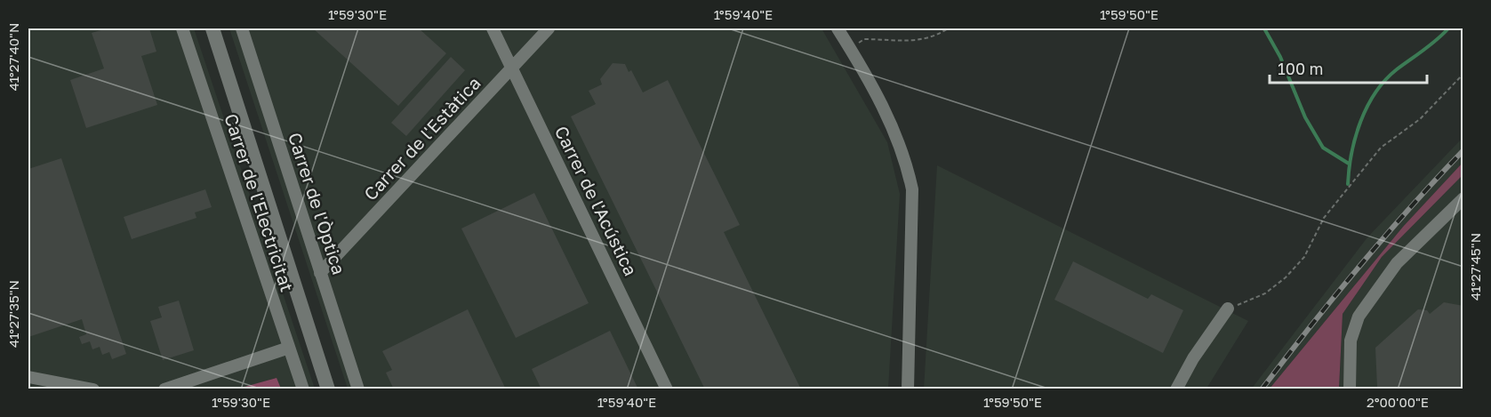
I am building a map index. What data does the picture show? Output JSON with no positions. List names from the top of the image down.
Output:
{
  "streets": {
    "street": [
      "Carrer de l'Estàtica",
      "Carrer de l'Acústica",
      "Carrer de l'Electricitat",
      "Carrer de l'Òptica"
    ]
  },
  "crossings": [
    ["Carrer de l'Estàtica", "Carrer de l'Acústica"],
    ["Carrer de l'Estàtica", "Carrer de l'Òptica"]
  ],
  "scale_bar": "100 m",
  "coordinates": [
    "1°59'30\"E",
    "1°59'40\"E",
    "1°59'50\"E",
    "41°27'40\"N",
    "41°27'45\"N",
    "41°27'35\"N",
    "2°00'00\"E"
  ]
}
